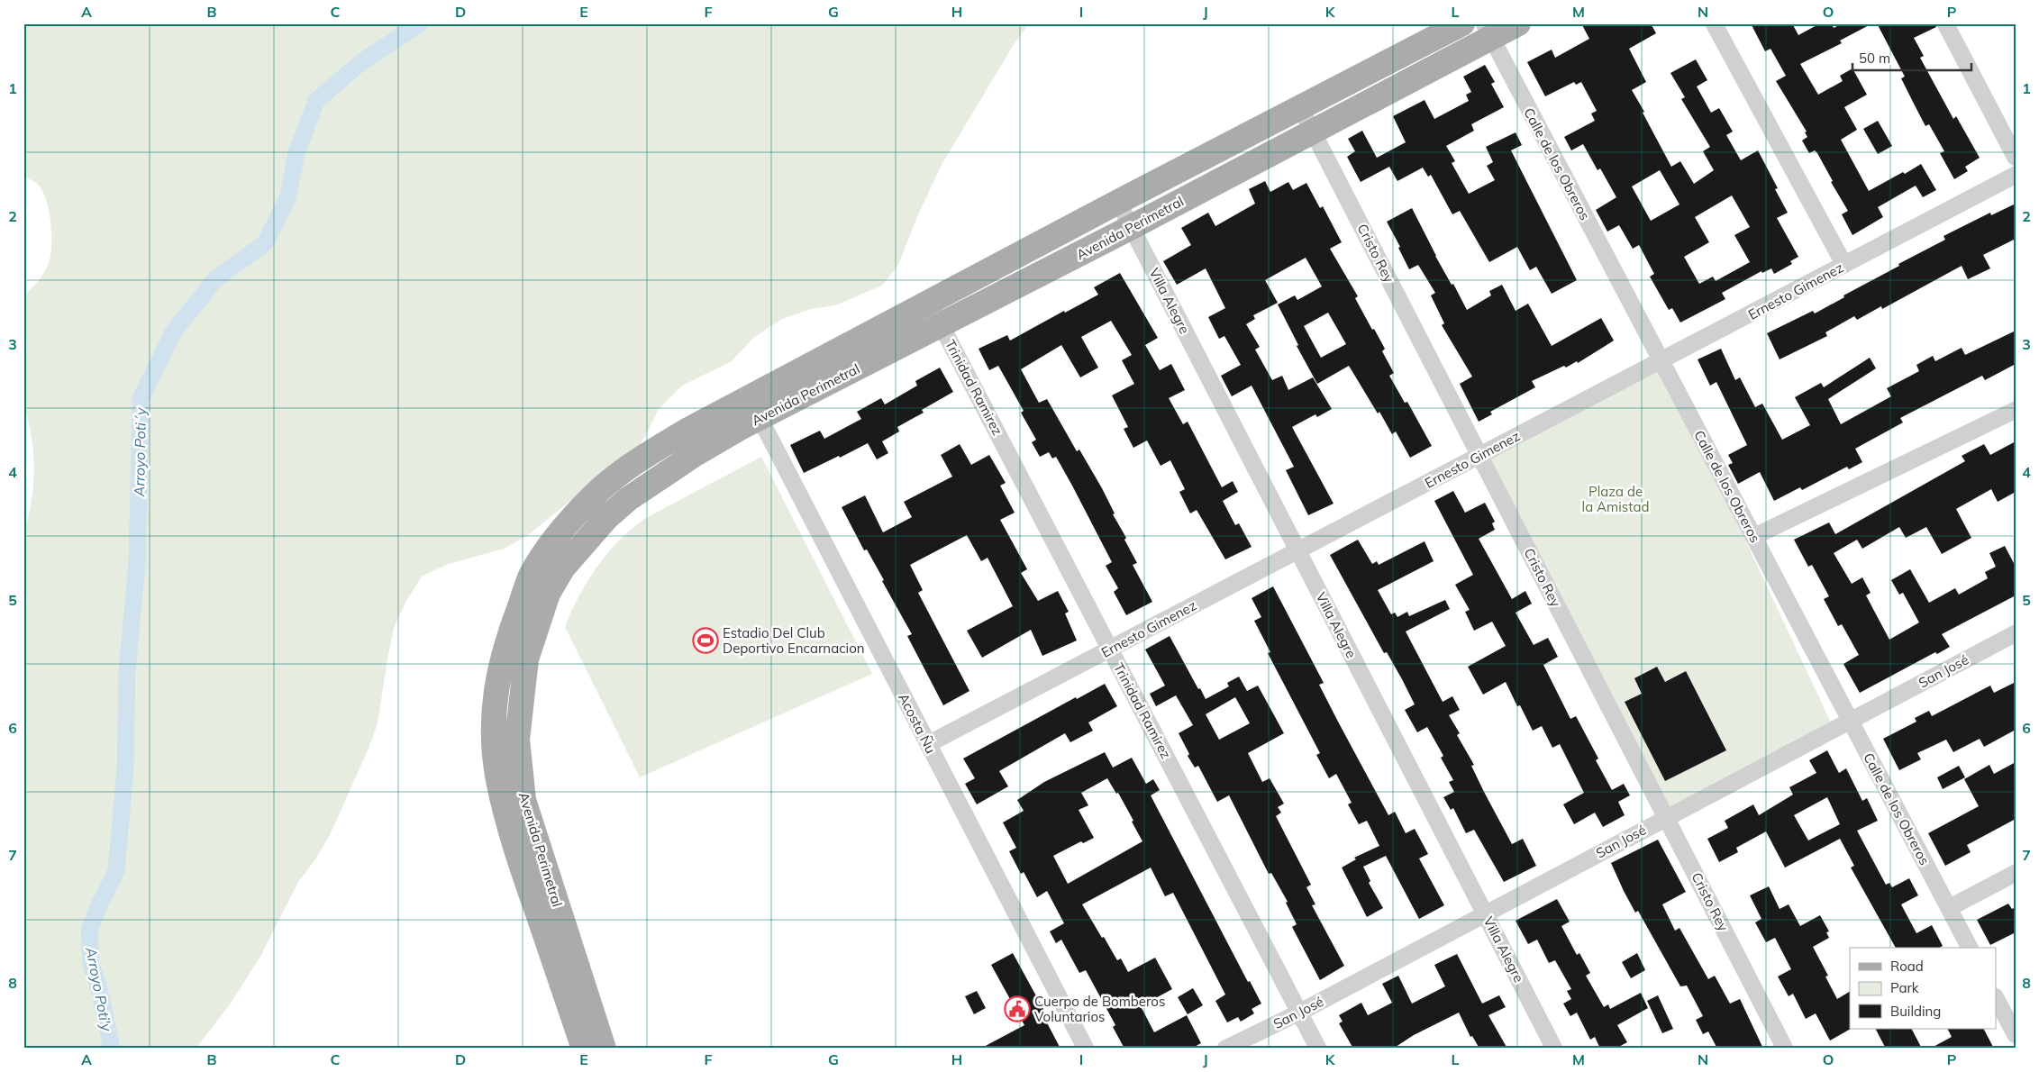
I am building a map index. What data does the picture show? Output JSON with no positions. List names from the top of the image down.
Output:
{
  "streets": {
    "main road": ["Avenida Perimetral"],
    "street": [
      "Calle de los Obreros",
      "Cristo Rey",
      "Ernesto Gimenez",
      "Villa Alegre",
      "Trinidad Ramirez",
      "San José",
      "Acosta Ñu"
    ]
  },
  "crossings": [
    ["Calle de los Obreros", "Avenida Perimetral"],
    ["Calle de los Obreros", "Ernesto Gimenez"],
    ["Calle de los Obreros", "San José"],
    ["Avenida Perimetral", "Cristo Rey"],
    ["Avenida Perimetral", "Villa Alegre"],
    ["Avenida Perimetral", "Trinidad Ramirez"],
    ["Avenida Perimetral", "Acosta Ñu"],
    ["Cristo Rey", "Ernesto Gimenez"],
    ["Cristo Rey", "San José"],
    ["Ernesto Gimenez", "Villa Alegre"],
    ["Ernesto Gimenez", "Trinidad Ramirez"],
    ["Ernesto Gimenez", "Acosta Ñu"],
    ["Villa Alegre", "San José"],
    ["Trinidad Ramirez", "San José"]
  ],
  "water": ["Arroyo Poti´y", "Arroyo Poti'y"],
  "parks": ["Plaza de la Amistad"],
  "places": {
    "sports": ["Estadio Del Club Deportivo Encarnacion"],
    "public building": ["Cuerpo de Bomberos Voluntarios"]
  },
  "legend": ["Road", "Park", "Building"],
  "scale_bar": "50 m",
  "grid": {
    "columns": [
      "A",
      "B",
      "C",
      "D",
      "E",
      "F",
      "G",
      "H",
      "I",
      "J",
      "K",
      "L",
      "M",
      "N",
      "O",
      "P"
    ],
    "rows": [
      "1",
      "2",
      "3",
      "4",
      "5",
      "6",
      "7",
      "8"
    ]
  }
}
